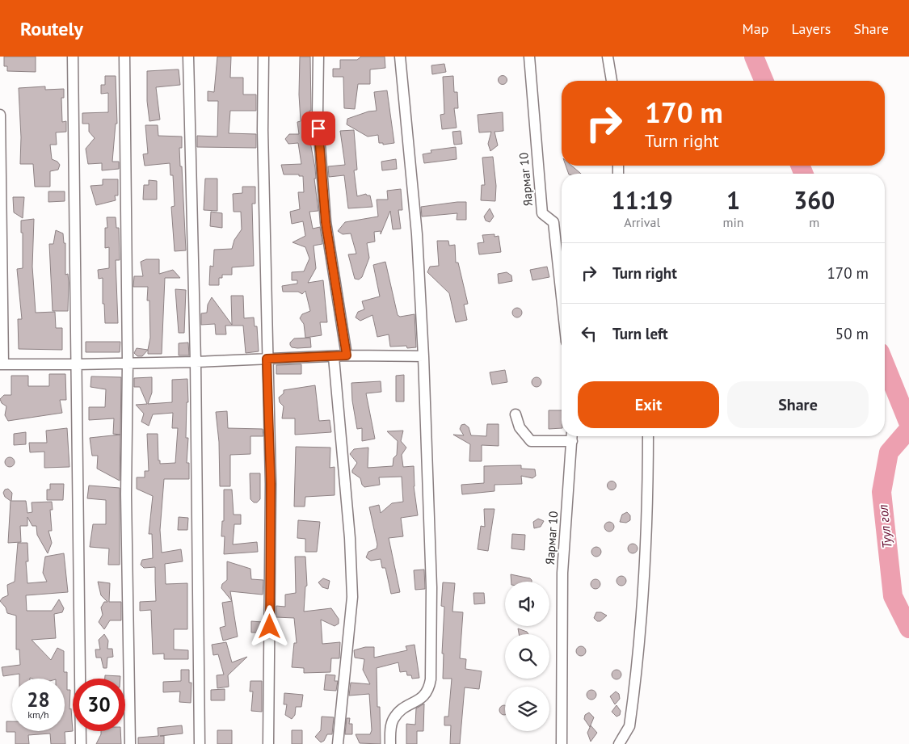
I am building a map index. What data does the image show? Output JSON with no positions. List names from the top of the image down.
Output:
{
  "streets": {
    "street": ["Яармаг 10"]
  },
  "water": ["Туул гол"],
  "page": {
    "header": "Routely",
    "nav": ["Map", "Layers", "Share"],
    "turn": ["170 m", "Turn right"],
    "eta": [
      "11:19",
      "Arrival",
      "1",
      "min",
      "360",
      "m"
    ],
    "list": [
      {
        "name": "Turn right",
        "value": "170 m"
      },
      {
        "name": "Turn left",
        "value": "50 m"
      }
    ],
    "buttons": ["Exit", "Share"],
    "speed": "28 km/h",
    "limit": "30"
  }
}
